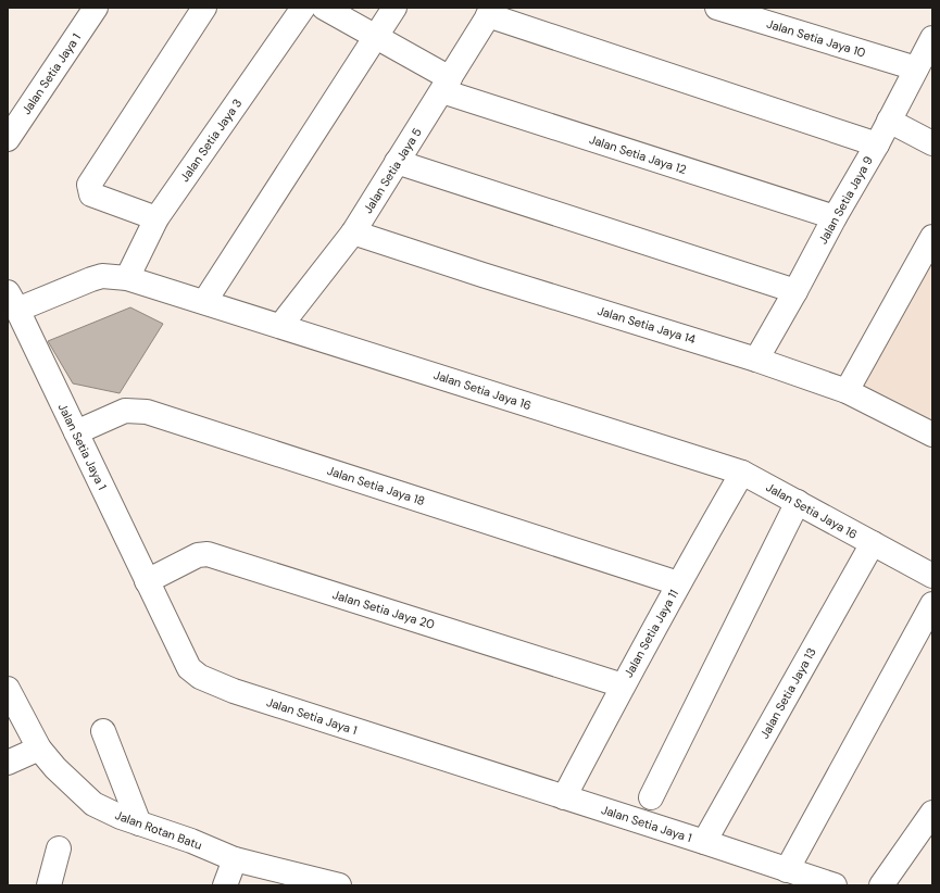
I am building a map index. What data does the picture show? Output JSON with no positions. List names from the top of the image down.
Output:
{
  "streets": {
    "street": [
      "Jalan Setia Jaya 10",
      "Jalan Setia Jaya 1",
      "Jalan Setia Jaya 3",
      "Jalan Setia Jaya 12",
      "Jalan Setia Jaya 5",
      "Jalan Setia Jaya 9",
      "Jalan Setia Jaya 14",
      "Jalan Setia Jaya 16",
      "Jalan Setia Jaya 18",
      "Jalan Setia Jaya 20",
      "Jalan Setia Jaya 11",
      "Jalan Setia Jaya 13",
      "Jalan Rotan Batu"
    ]
  },
  "crossings": [
    ["Jalan Setia Jaya 10", "Jalan Setia Jaya 9"],
    ["Jalan Setia Jaya 1", "Jalan Setia Jaya 16"],
    ["Jalan Setia Jaya 1", "Jalan Setia Jaya 18"],
    ["Jalan Setia Jaya 1", "Jalan Setia Jaya 20"],
    ["Jalan Setia Jaya 1", "Jalan Setia Jaya 11"],
    ["Jalan Setia Jaya 1", "Jalan Setia Jaya 13"],
    ["Jalan Setia Jaya 3", "Jalan Setia Jaya 16"],
    ["Jalan Setia Jaya 12", "Jalan Setia Jaya 5"],
    ["Jalan Setia Jaya 12", "Jalan Setia Jaya 9"],
    ["Jalan Setia Jaya 5", "Jalan Setia Jaya 14"],
    ["Jalan Setia Jaya 5", "Jalan Setia Jaya 16"],
    ["Jalan Setia Jaya 9", "Jalan Setia Jaya 14"],
    ["Jalan Setia Jaya 16", "Jalan Setia Jaya 11"],
    ["Jalan Setia Jaya 16", "Jalan Setia Jaya 13"],
    ["Jalan Setia Jaya 18", "Jalan Setia Jaya 11"],
    ["Jalan Setia Jaya 20", "Jalan Setia Jaya 11"]
  ]
}
